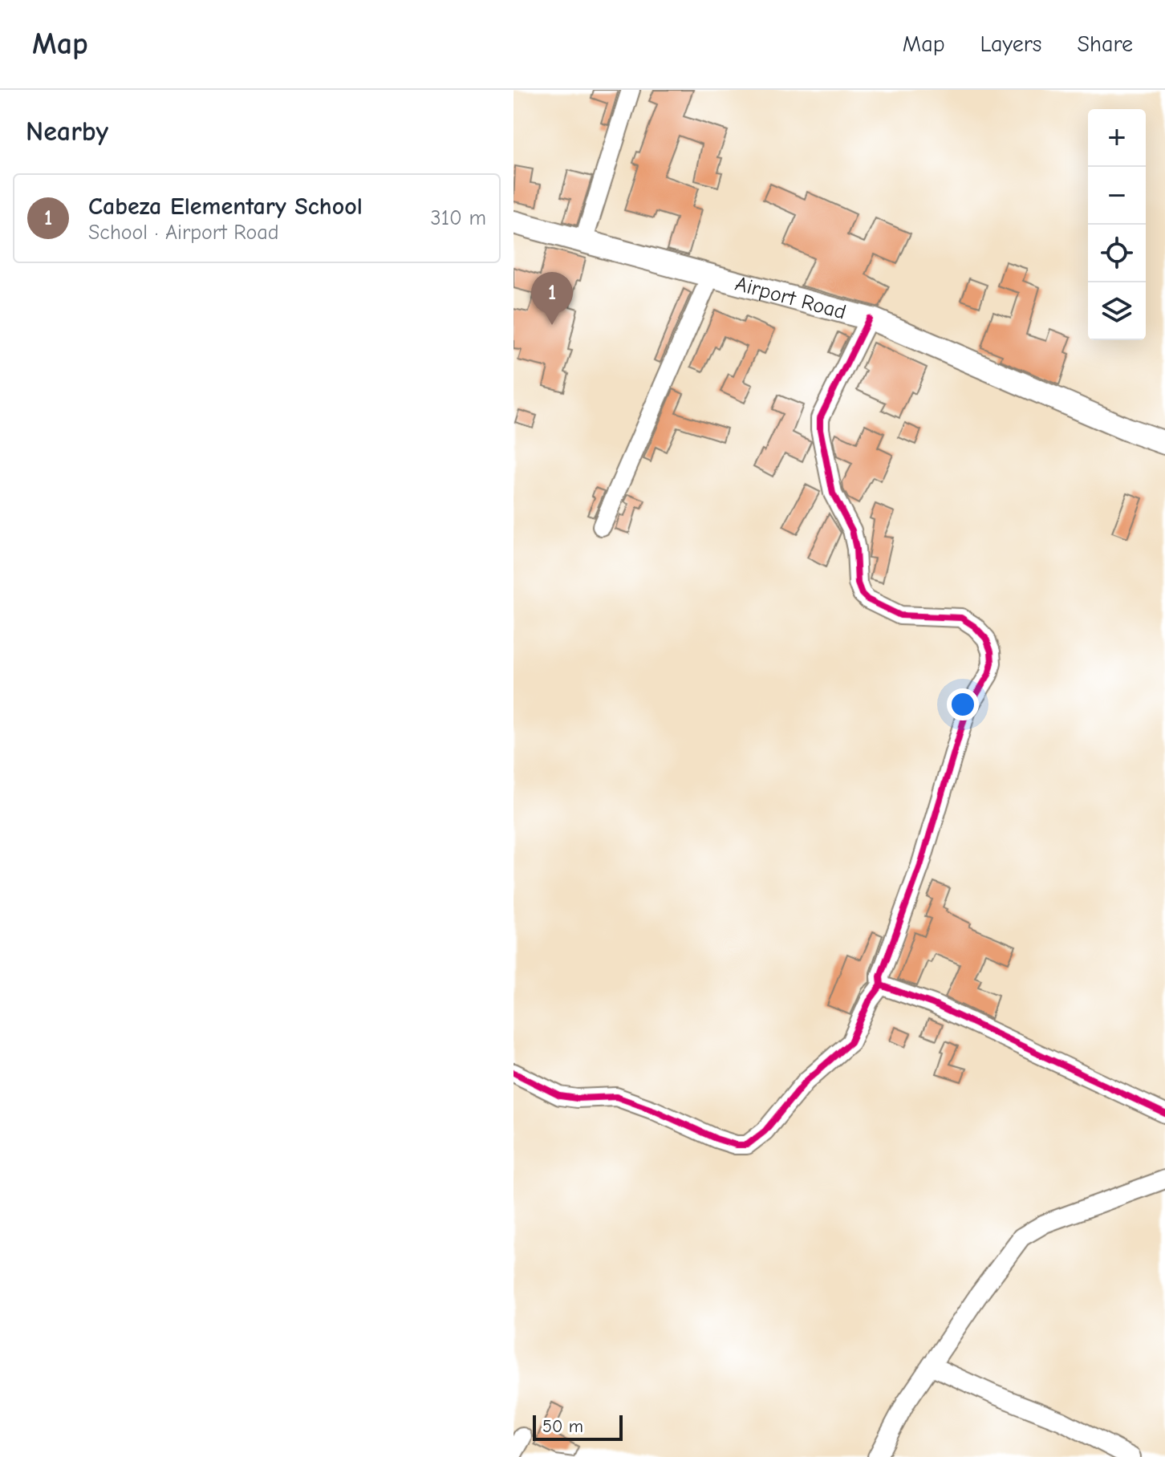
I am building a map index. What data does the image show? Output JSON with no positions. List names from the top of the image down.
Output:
{
  "streets": {
    "main road": ["Airport Road"]
  },
  "scale_bar": "50 m",
  "page": {
    "header": "Map",
    "nav": ["Map", "Layers", "Share"],
    "heading": "Nearby",
    "map_buttons": ["+", "−"],
    "list": [
      {
        "mark": "1",
        "name": "Cabeza Elementary School",
        "note": "School · Airport Road",
        "value": "310 m"
      }
    ],
    "pins": "1",
    "scale": "50 m"
  }
}
